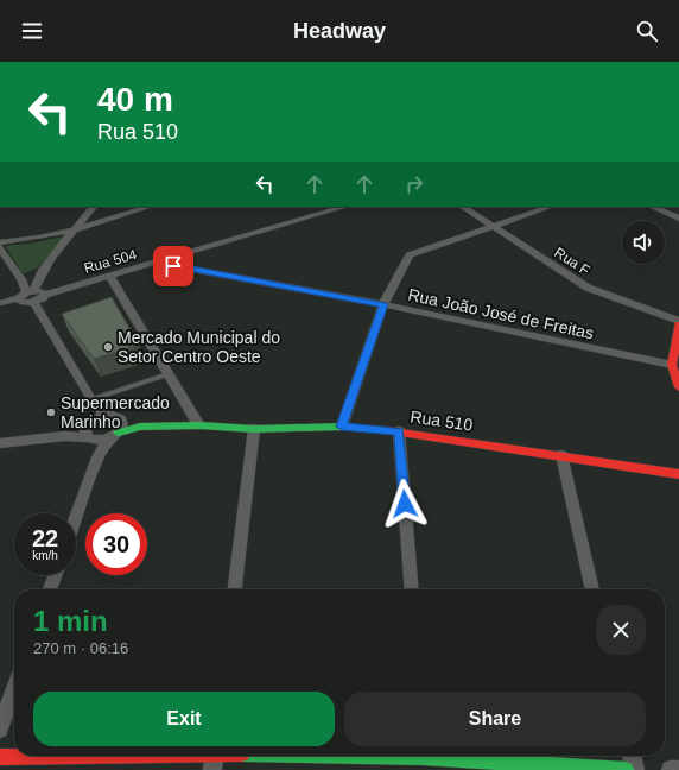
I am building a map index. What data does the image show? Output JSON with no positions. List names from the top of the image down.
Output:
{
  "streets": {
    "street": [
      "Rua 504",
      "Rua F",
      "Rua João José de Freitas",
      "Rua 510"
    ]
  },
  "crossings": [
    ["Rua 504", "Rua João José de Freitas"]
  ],
  "places": ["Mercado Municipal do Setor Centro Oeste", "Supermercado Marinho"],
  "page": {
    "header": "Headway",
    "turn": ["40 m", "Rua 510"],
    "speed": "22 km/h",
    "limit": "30",
    "heading": ["1 min", "270 m · 06:16"],
    "buttons": ["Exit", "Share"]
  }
}
